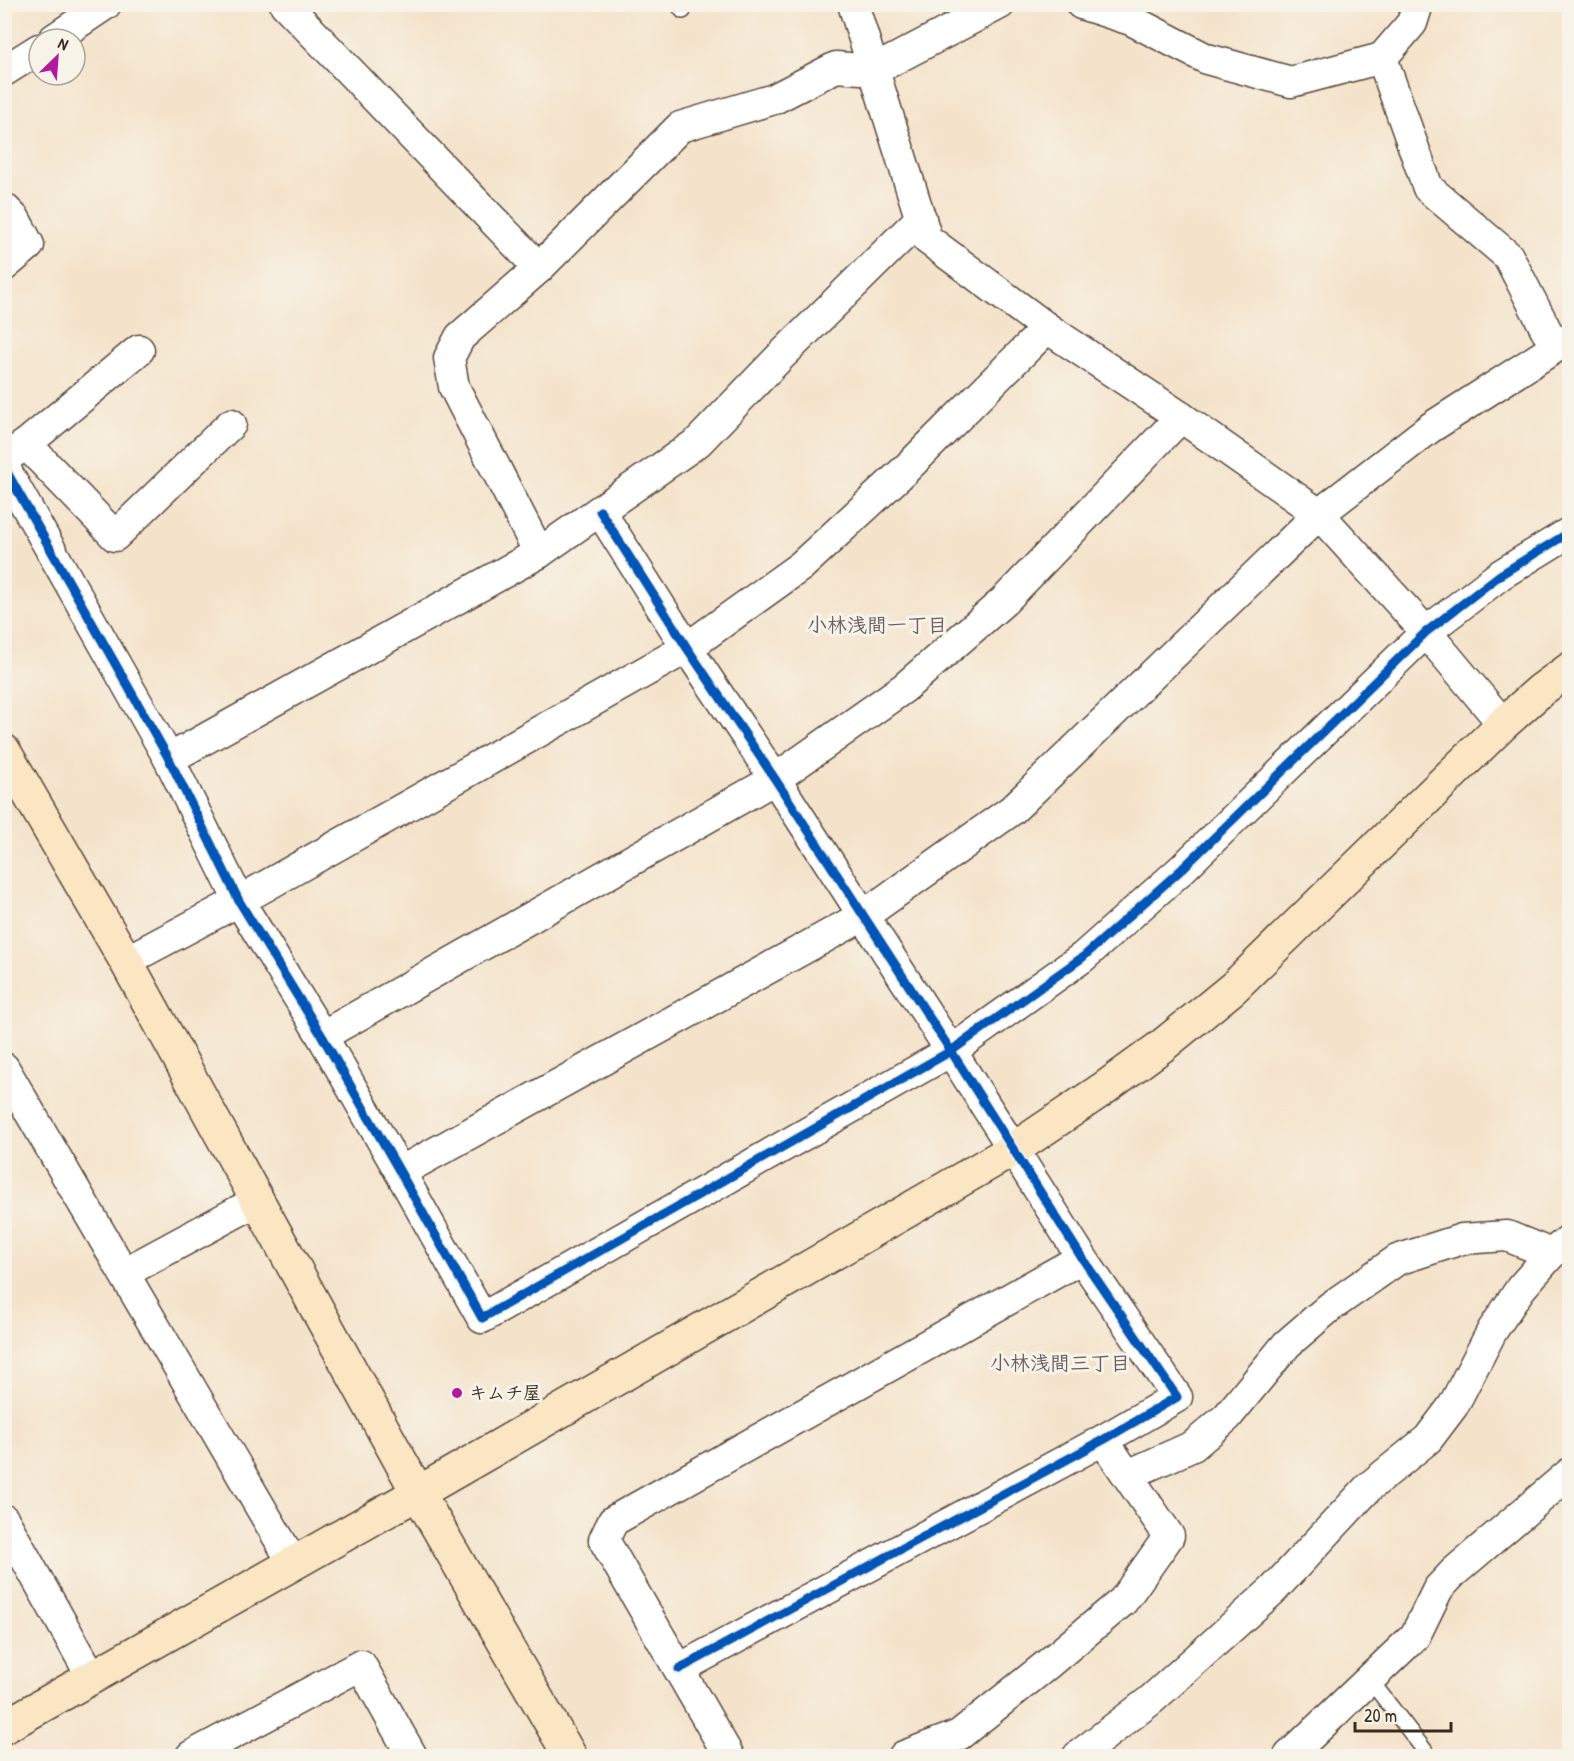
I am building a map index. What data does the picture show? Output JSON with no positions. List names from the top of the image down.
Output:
{
  "districts": ["小林浅間一丁目", "小林浅間三丁目"],
  "places": ["キムチ屋"],
  "scale_bar": "20 m",
  "north": "top right"
}
